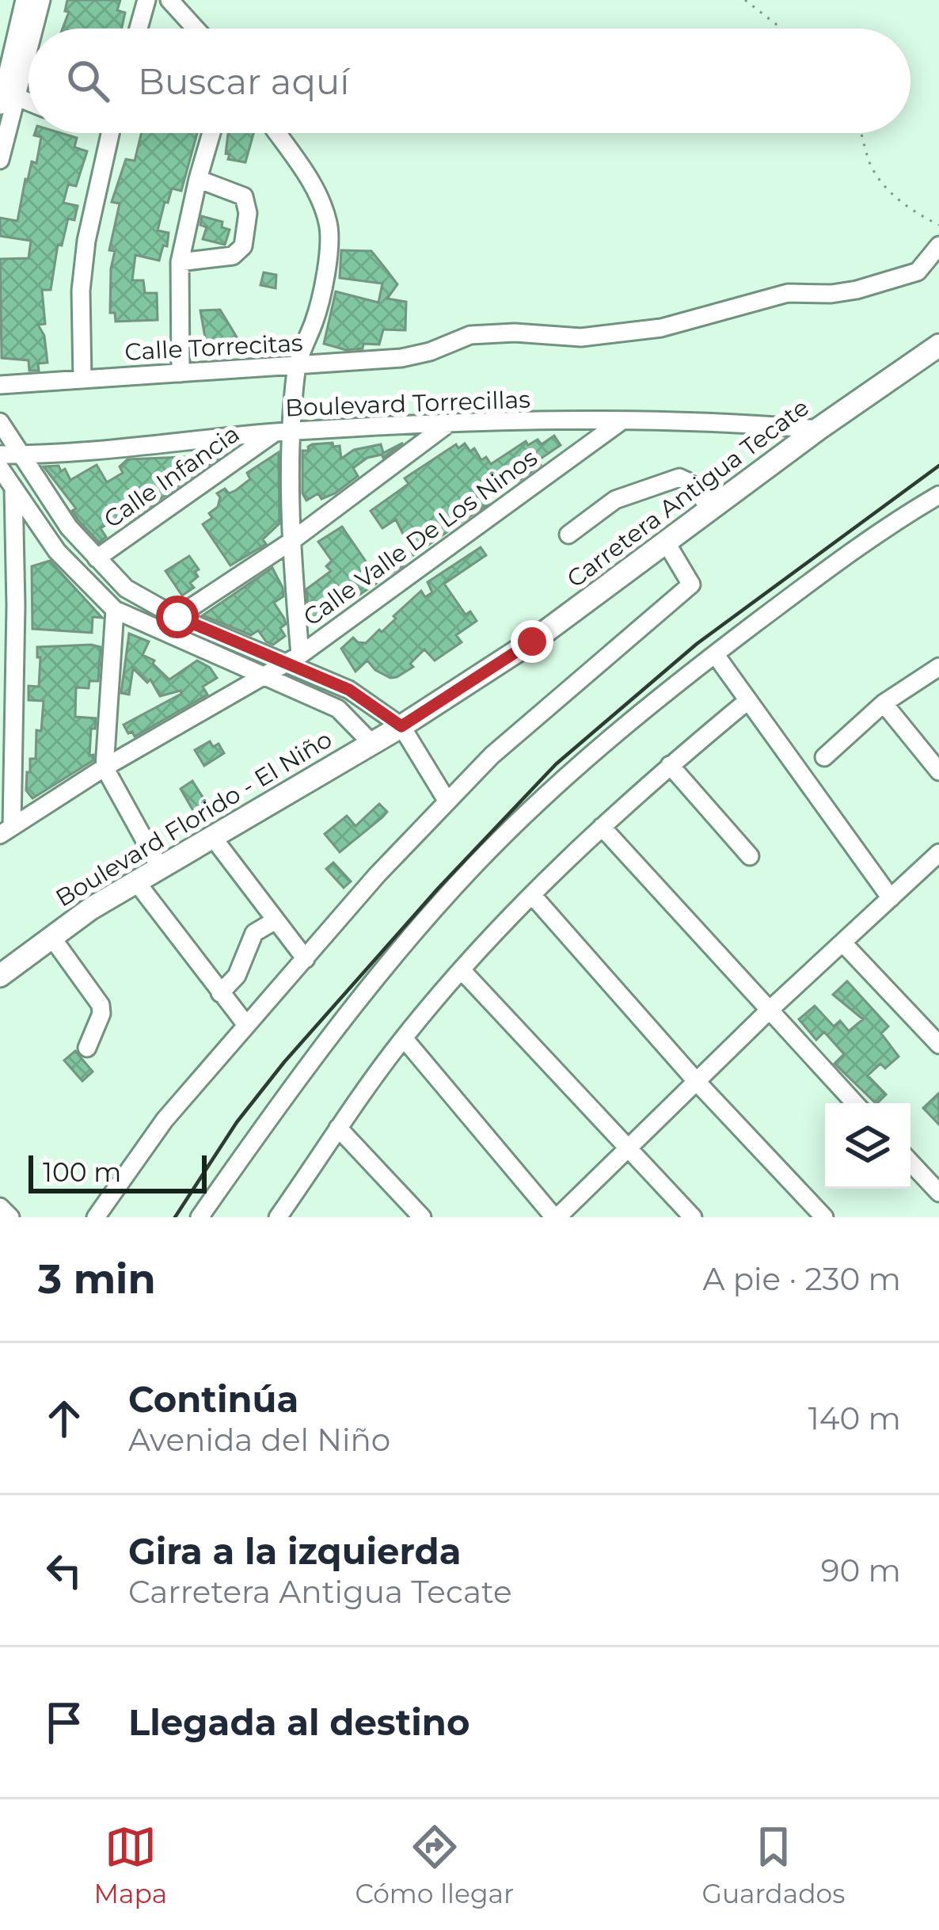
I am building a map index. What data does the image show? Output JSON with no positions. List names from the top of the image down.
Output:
{
  "streets": {
    "main road": ["Carretera Antigua Tecate", "Boulevard Florido - El Niño"],
    "street": [
      "Calle Torrecitas",
      "Boulevard Torrecillas",
      "Calle Infancia",
      "Calle Valle De Los Ninos"
    ]
  },
  "crossings": [
    ["Boulevard Torrecillas", "Calle Infancia"],
    ["Boulevard Torrecillas", "Carretera Antigua Tecate"],
    ["Boulevard Torrecillas", "Calle Valle De Los Ninos"],
    ["Carretera Antigua Tecate", "Boulevard Florido - El Niño"]
  ],
  "scale_bar": "100 m",
  "page": {
    "search": "Buscar aquí",
    "scale": "100 m",
    "heading": ["3 min", "A pie · 230 m"],
    "list": [
      ["Continúa", "Avenida del Niño", "140 m"],
      ["Gira a la izquierda", "Carretera Antigua Tecate", "90 m"],
      "Llegada al destino"
    ],
    "nav": ["Mapa", "Cómo llegar", "Guardados"]
  }
}
